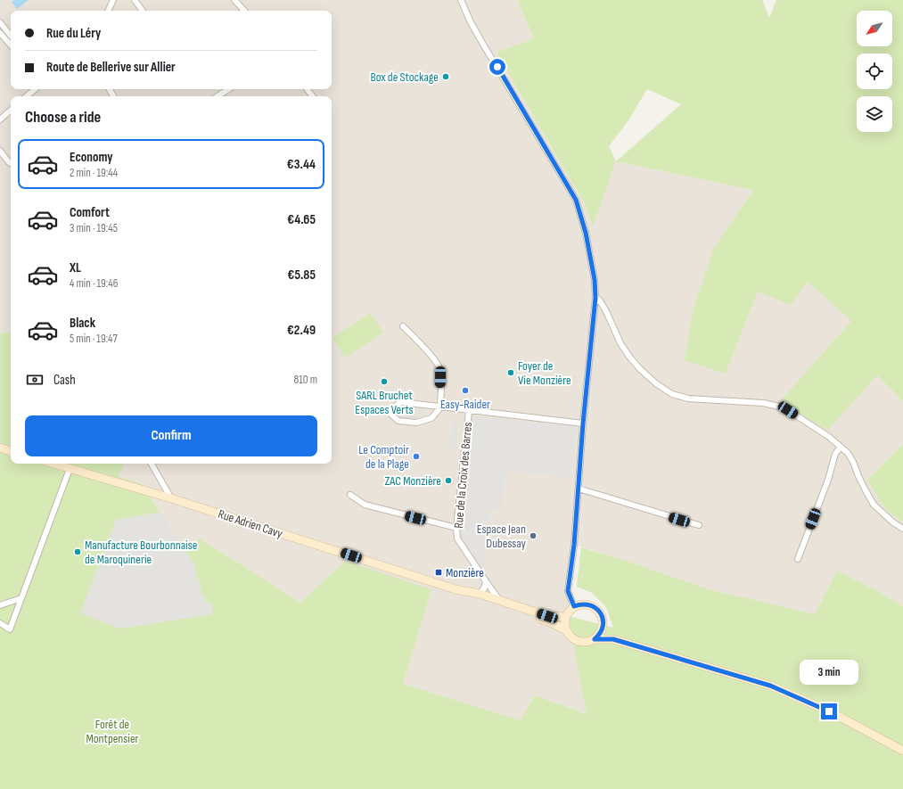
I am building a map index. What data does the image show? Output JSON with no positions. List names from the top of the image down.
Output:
{
  "streets": {
    "main road": ["Rue Adrien Cavy"],
    "street": ["Rue de la Croix des Barres"]
  },
  "crossings": [
    ["Rue de la Croix des Barres", "Rue Adrien Cavy"]
  ],
  "parks": ["Forêt de Montpensier"],
  "places": {
    "other": [
      "Box de Stockage",
      "Foyer de Vie Monzière",
      "SARL Bruchet Espaces Verts",
      "Easy-Raider",
      "Le Comptoir de la Plage",
      "ZAC Monzière",
      "Espace Jean Dubessay",
      "Manufacture Bourbonnaise de Maroquinerie"
    ],
    "transit": ["Monzière"]
  },
  "north": "bottom left",
  "page": {
    "banner": ["Rue du Léry", "Route de Bellerive sur Allier"],
    "heading": "Choose a ride",
    "list": [
      {
        "name": "Economy",
        "note": "2 min · 19:44",
        "value": "€3.44"
      },
      {
        "name": "Comfort",
        "note": "3 min · 19:45",
        "value": "€4.65"
      },
      {
        "name": "XL",
        "note": "4 min · 19:46",
        "value": "€5.85"
      },
      {
        "name": "Black",
        "note": "5 min · 19:47",
        "value": "€2.49"
      }
    ],
    "pay": ["Cash", "810 m"],
    "buttons": "Confirm",
    "bubble": "3 min"
  }
}
